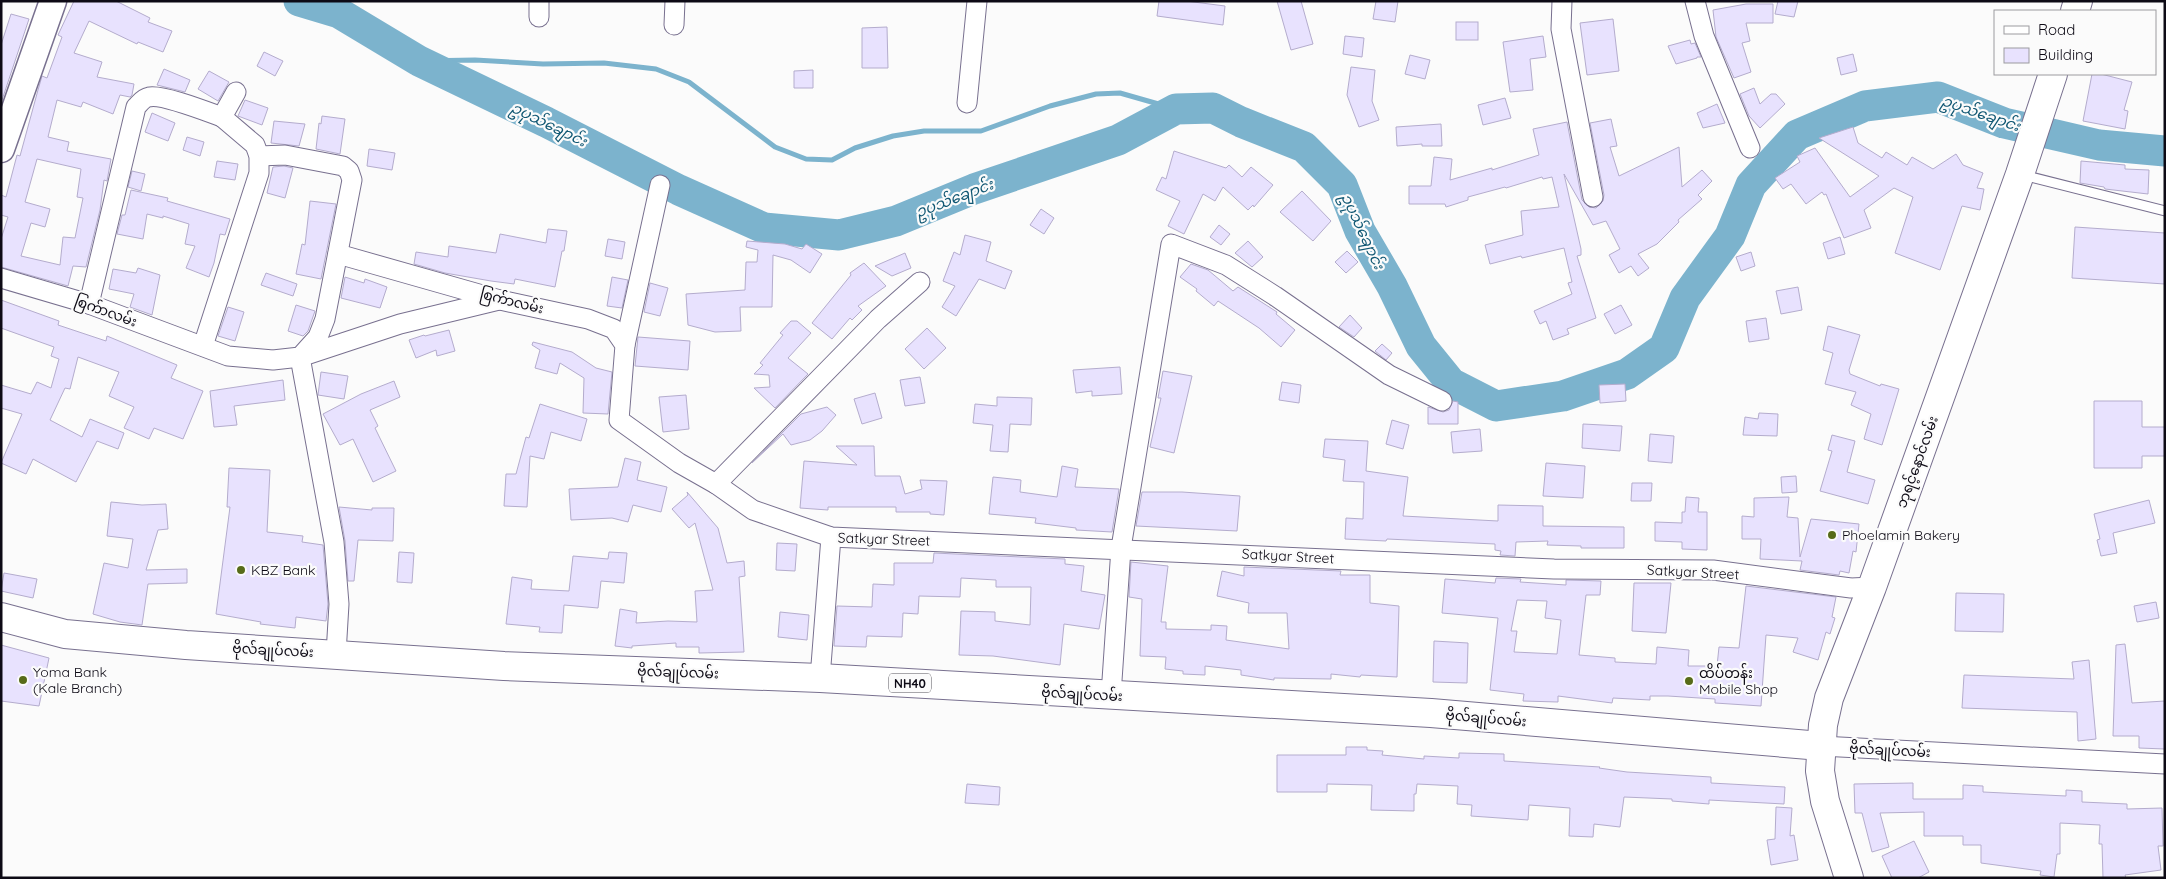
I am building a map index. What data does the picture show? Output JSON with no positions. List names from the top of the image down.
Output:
{
  "streets": {
    "highway": ["ဘုရင့်နောင်လမ်း", "ဗိုလ်ချုပ်လမ်း", "NH40"],
    "street": ["စြက်ာလမ်း", "Satkyar Street"]
  },
  "crossings": [
    ["ဘုရင့်နောင်လမ်း", "Satkyar Street"],
    ["ဘုရင့်နောင်လမ်း", "ဗိုလ်ချုပ်လမ်း"]
  ],
  "water": ["ဥပုသ်ချောင်း"],
  "places": [
    "Phoelamin Bakery",
    "KBZ Bank",
    "Yoma Bank (Kale Branch)",
    "ထိပ်တန်း Mobile Shop"
  ],
  "legend": ["Road", "Building"]
}
